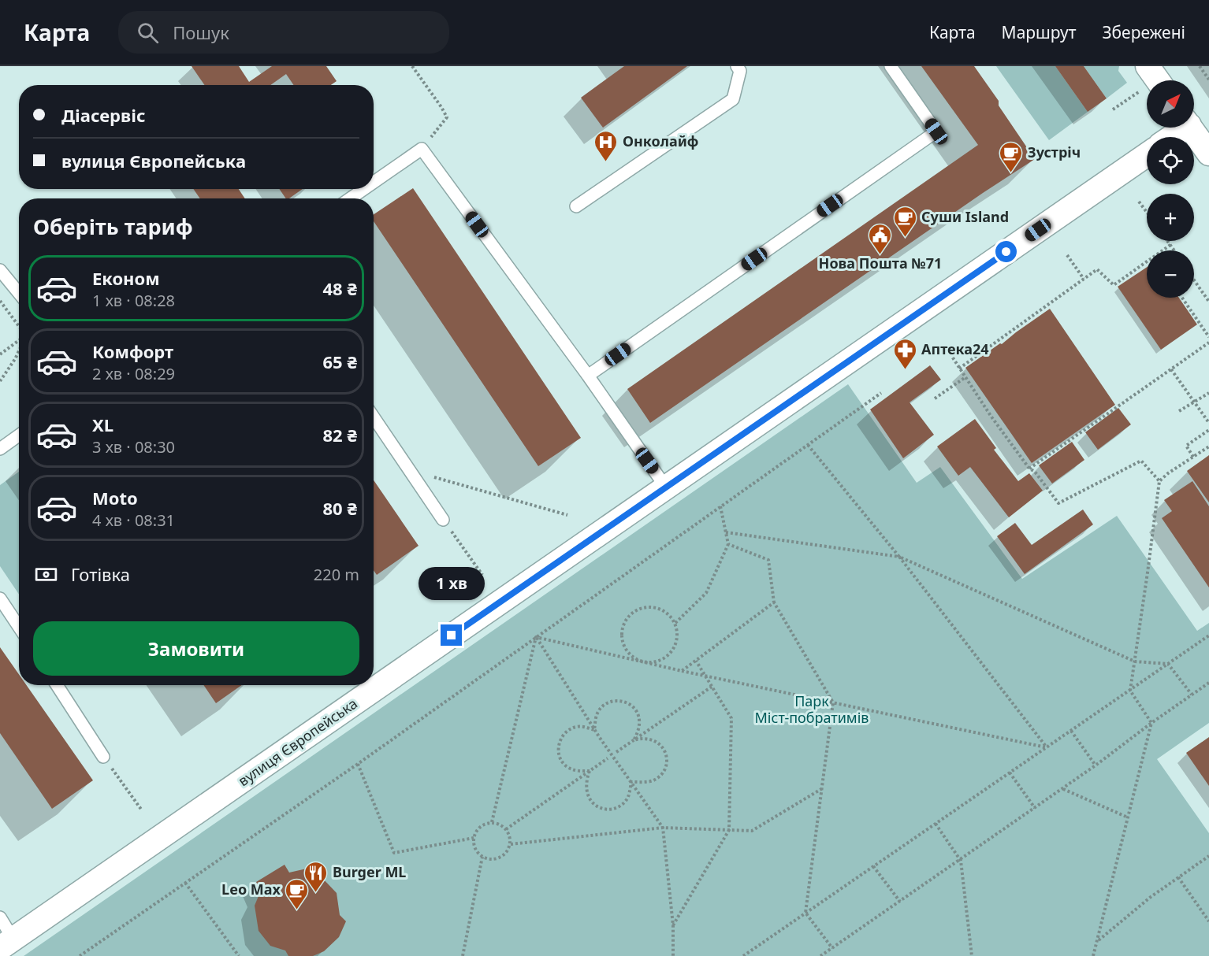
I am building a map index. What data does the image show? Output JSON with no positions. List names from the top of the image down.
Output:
{
  "streets": {
    "street": ["вулиця Європейська"]
  },
  "parks": ["Парк Міст-побратимів"],
  "places": {
    "hospital": ["Онколайф"],
    "cafe": ["Зустрiч", "Суши Island", "Leo Max"],
    "public building": ["Нова Пошта №71"],
    "pharmacy": ["Аптека24"],
    "restaurant": ["Burger ML"]
  },
  "north": "top right",
  "page": {
    "header": "Карта",
    "search": "Пошук",
    "nav": ["Карта", "Маршрут", "Збережені"],
    "map_buttons": ["+", "−"],
    "banner": ["Діасервіс", "вулиця Європейська"],
    "heading": "Оберіть тариф",
    "list": [
      {
        "name": "Економ",
        "note": "1 хв · 08:28",
        "value": "48 ₴"
      },
      {
        "name": "Комфорт",
        "note": "2 хв · 08:29",
        "value": "65 ₴"
      },
      {
        "name": "XL",
        "note": "3 хв · 08:30",
        "value": "82 ₴"
      },
      {
        "name": "Moto",
        "note": "4 хв · 08:31",
        "value": "80 ₴"
      }
    ],
    "pay": ["Готівка", "220 m"],
    "bubble": "1 хв",
    "buttons": "Замовити"
  }
}
